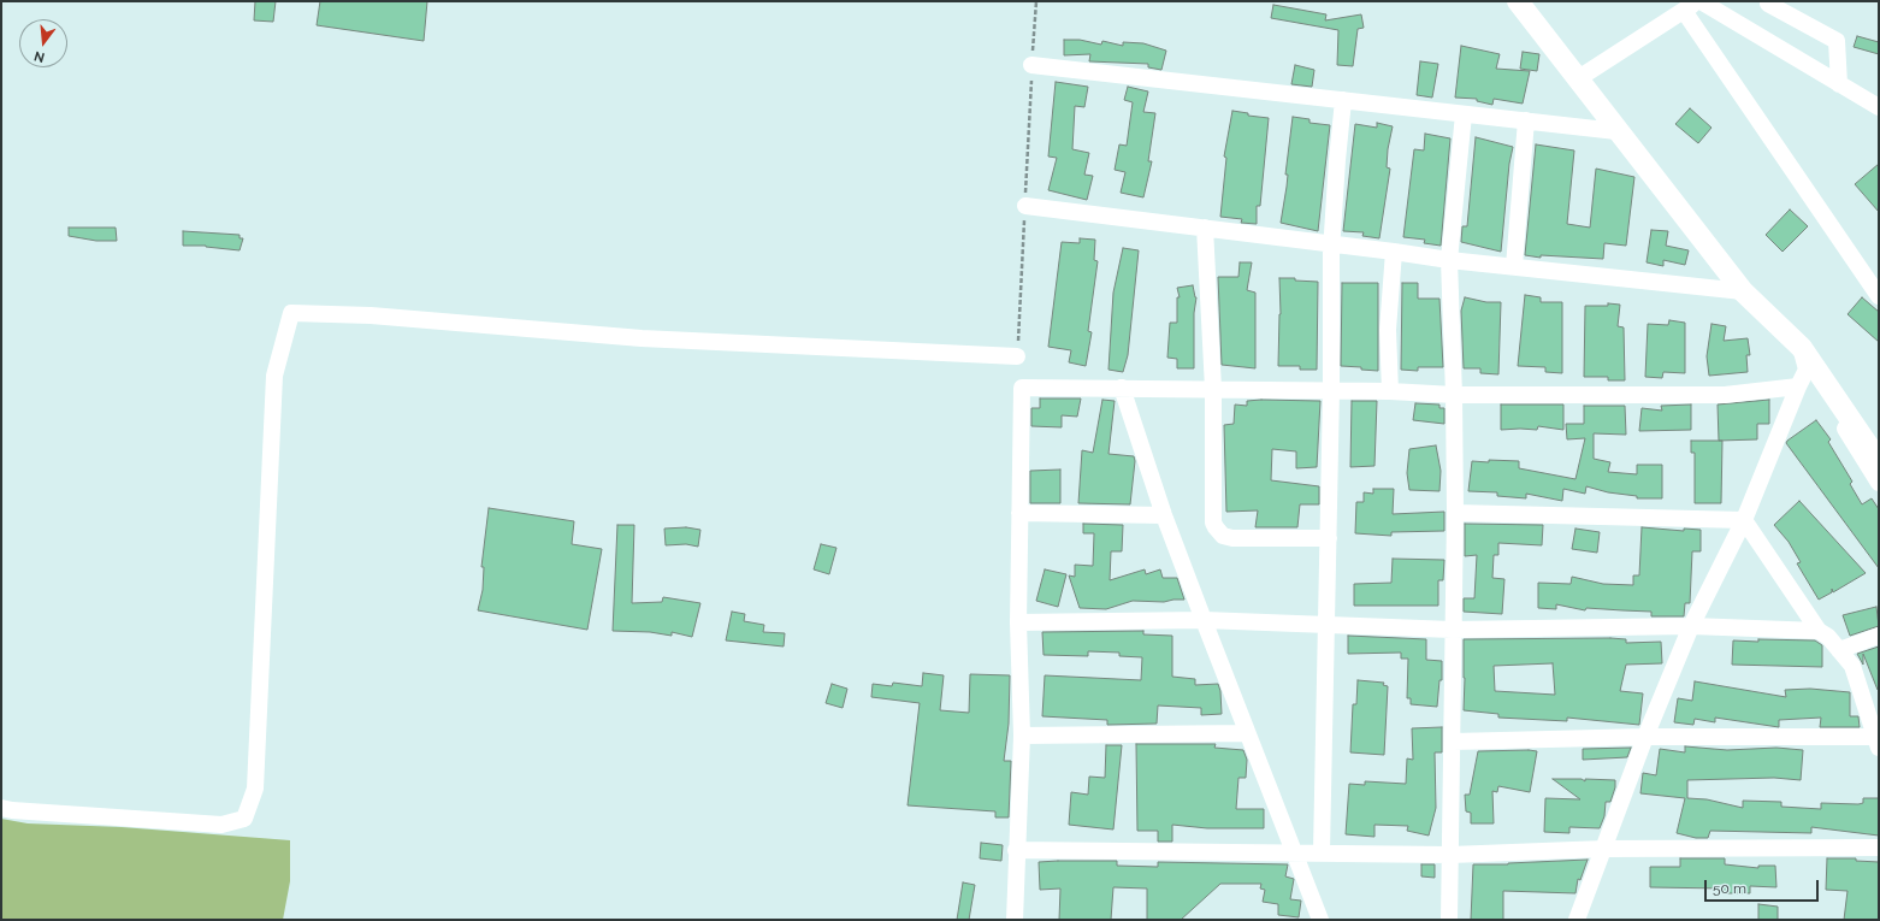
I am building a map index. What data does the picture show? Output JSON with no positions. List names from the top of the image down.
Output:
{
  "scale_bar": "50 m",
  "north": "bottom"
}
